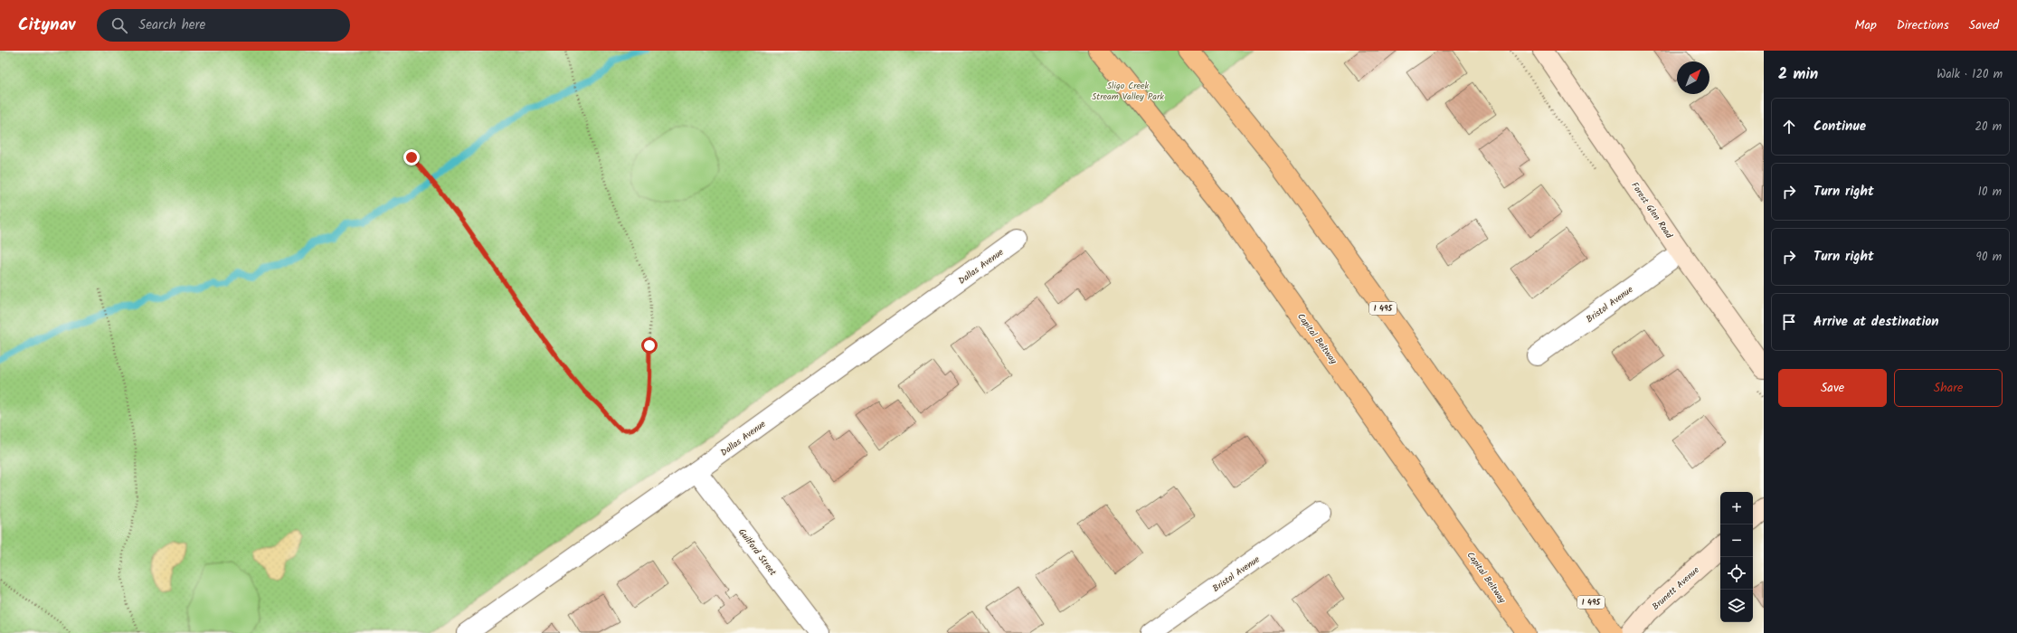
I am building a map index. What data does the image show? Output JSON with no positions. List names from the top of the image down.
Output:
{
  "streets": {
    "highway": ["I 495", "Capital Beltway"],
    "street": [
      "Forest Glen Road",
      "Dallas Avenue",
      "Bristol Avenue",
      "Guilford Street",
      "Brunett Avenue"
    ]
  },
  "crossings": [
    ["Forest Glen Road", "Bristol Avenue"],
    ["Dallas Avenue", "Guilford Street"]
  ],
  "parks": ["Sligo Creek Stream Valley Park"],
  "north": "top right",
  "page": {
    "header": "Citynav",
    "search": "Search here",
    "nav": ["Map", "Directions", "Saved"],
    "heading": ["2 min", "Walk · 120 m"],
    "list": [
      ["Continue", "20 m"],
      ["Turn right", "10 m"],
      ["Turn right", "90 m"],
      "Arrive at destination"
    ],
    "buttons": ["Save", "Share"],
    "map_buttons": ["+", "−"]
  }
}
